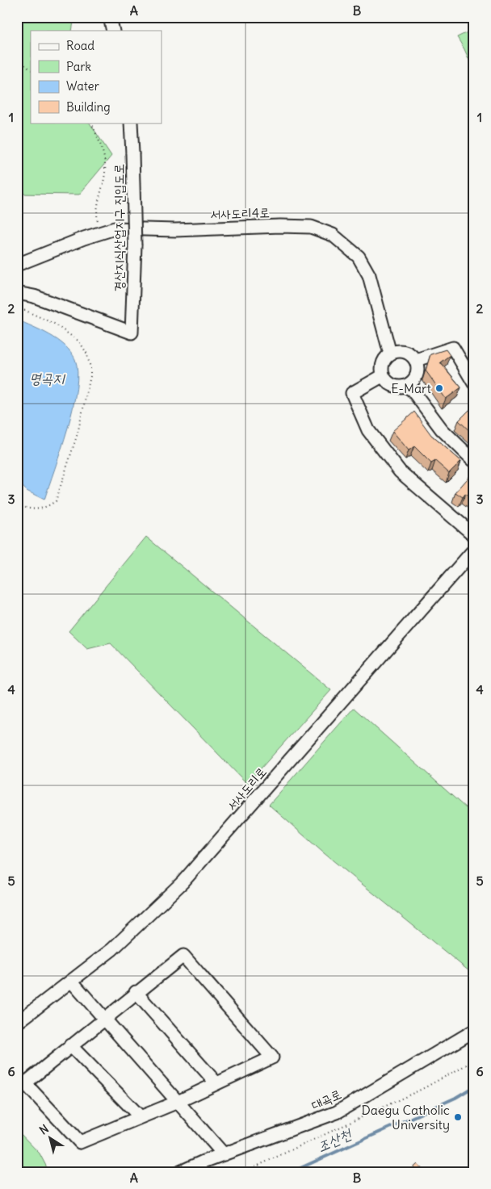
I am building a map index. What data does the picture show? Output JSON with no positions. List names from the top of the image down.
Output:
{
  "streets": {
    "street": [
      "서사도리4로",
      "경산지식산업지구 진입도로",
      "서사도리로",
      "대곡로"
    ]
  },
  "water": ["명곡지", "조산천"],
  "places": ["E-Mart", "Daegu Catholic University"],
  "legend": [
    "Road",
    "Park",
    "Water",
    "Building"
  ],
  "north": "top left",
  "grid": {
    "columns": ["A", "B"],
    "rows": [
      "1",
      "2",
      "3",
      "4",
      "5",
      "6"
    ]
  }
}
